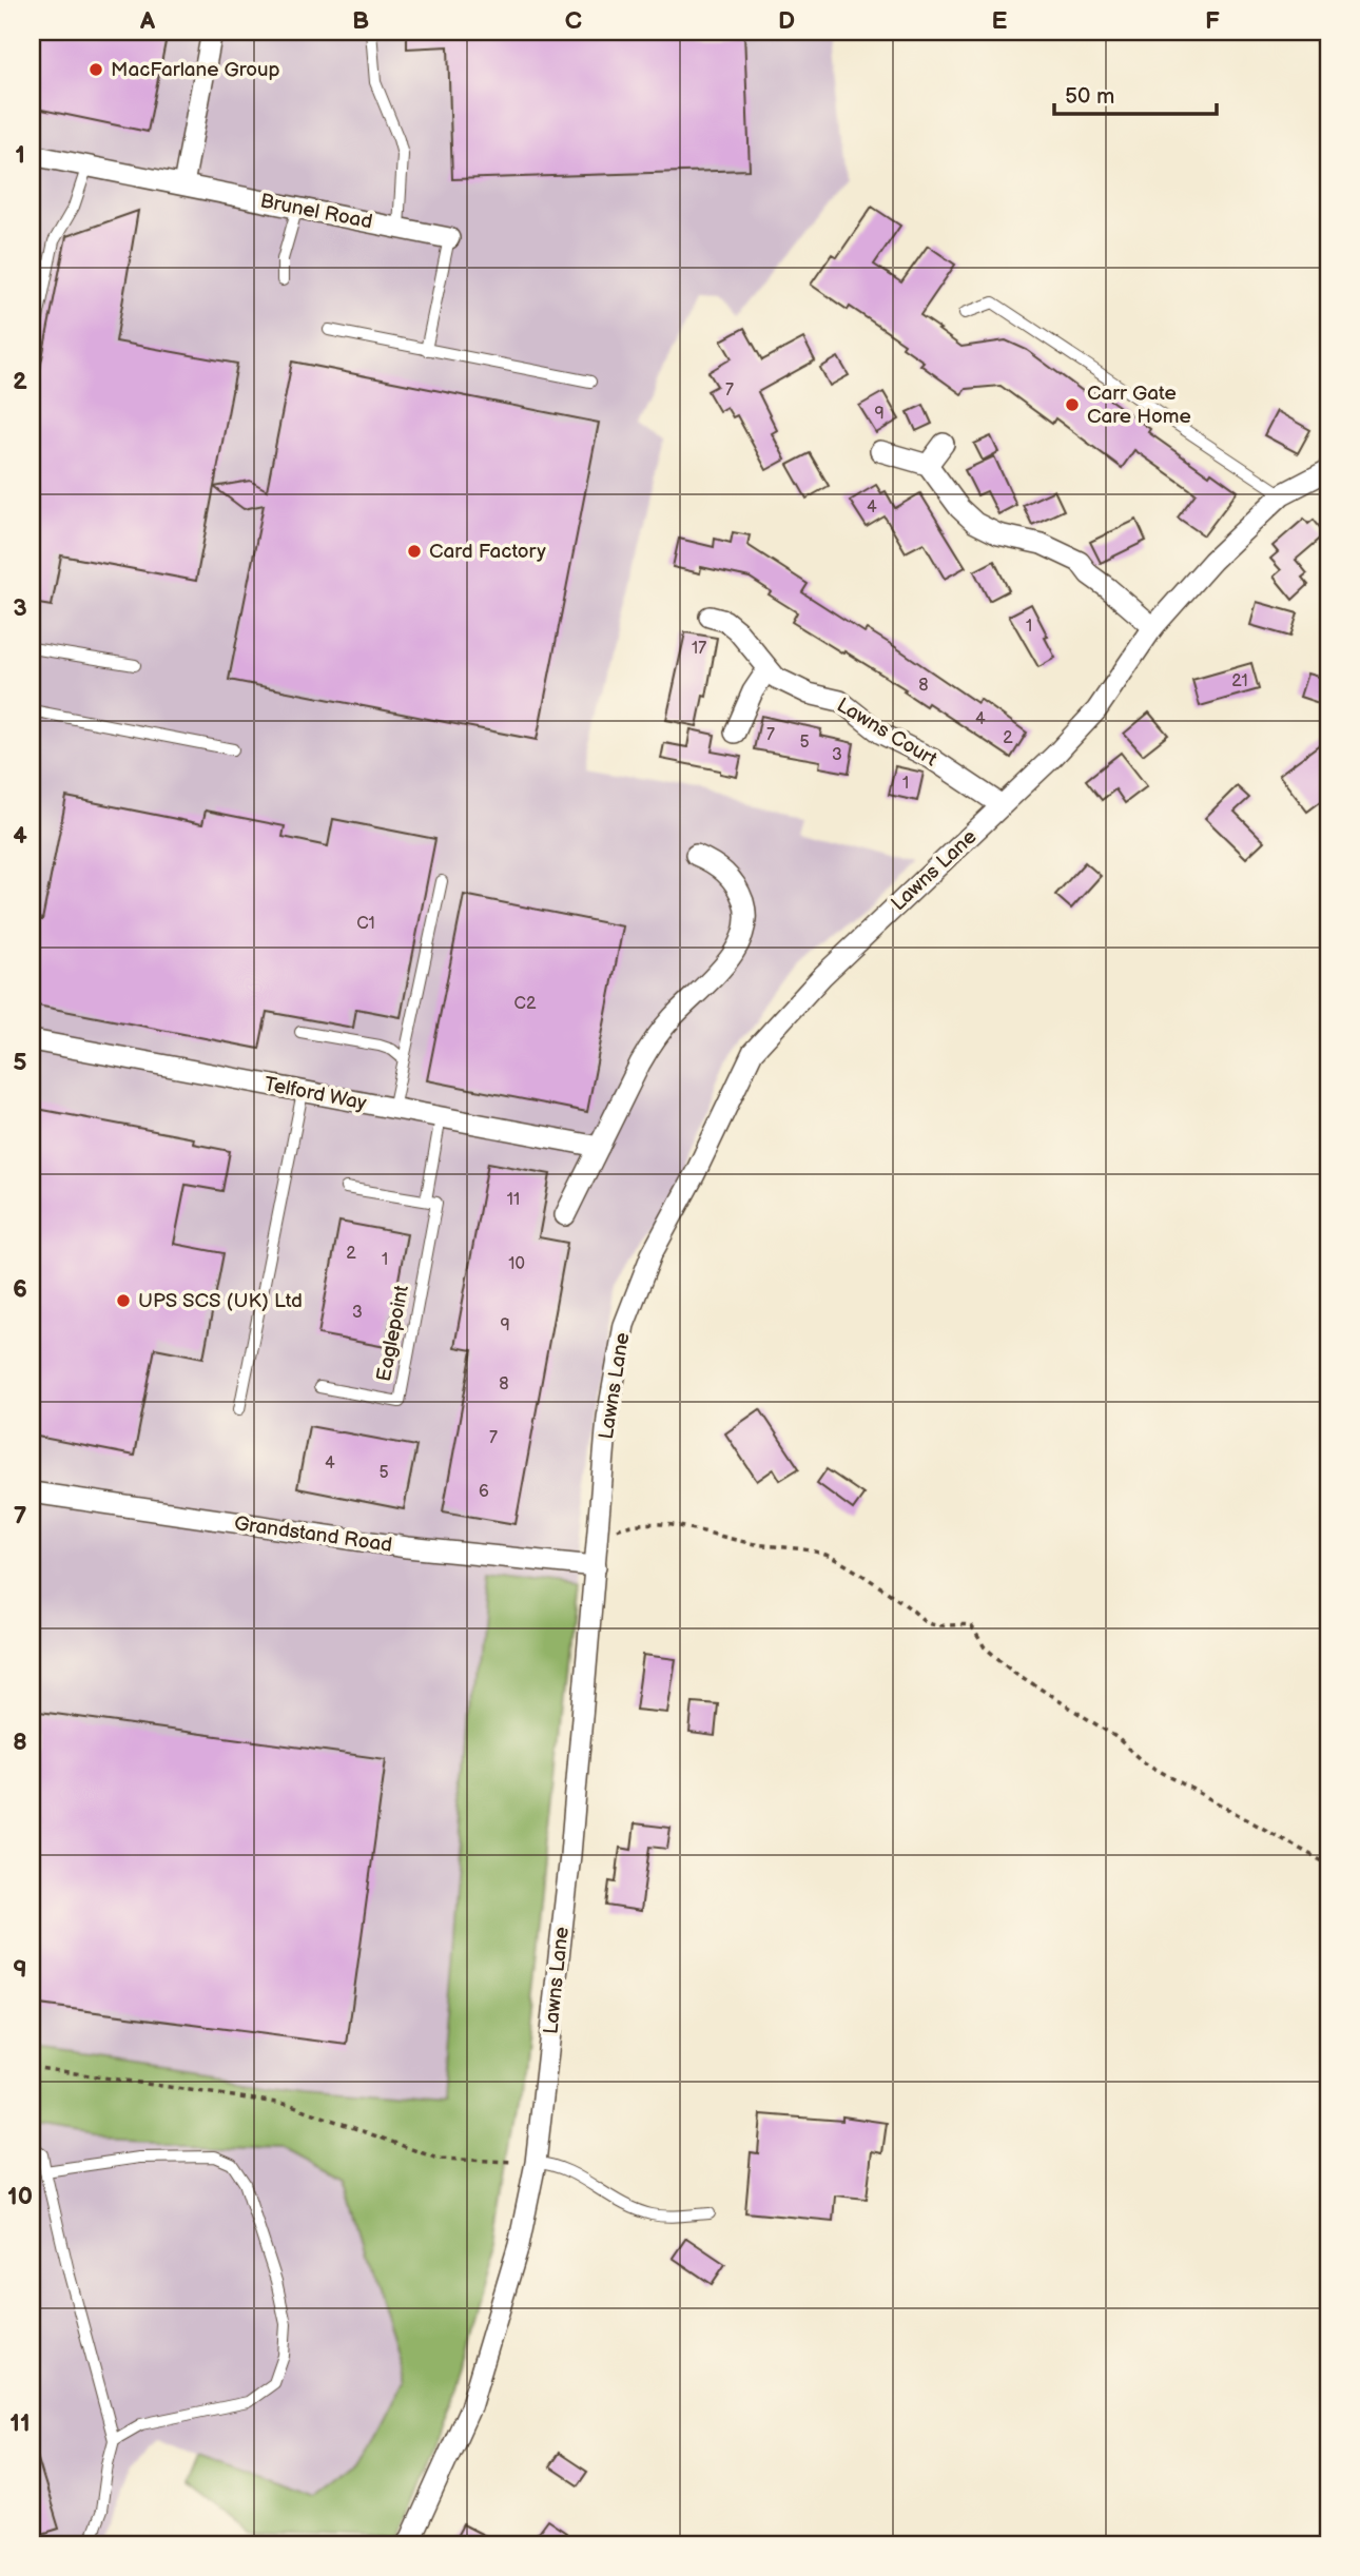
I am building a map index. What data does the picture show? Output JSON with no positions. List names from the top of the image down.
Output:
{
  "streets": {
    "street": [
      "Brunel Road",
      "Lawns Court",
      "Lawns Lane",
      "Telford Way",
      "Grandstand Road"
    ],
    "lane": ["Eaglepoint"]
  },
  "crossings": [
    ["Lawns Court", "Lawns Lane"],
    ["Lawns Lane", "Grandstand Road"],
    ["Telford Way", "Eaglepoint"]
  ],
  "places": [
    "MacFarlane Group",
    "Carr Gate Care Home",
    "Card Factory",
    "UPS SCS (UK) Ltd"
  ],
  "house_numbers": [
    "7",
    "9",
    "4",
    "1",
    "17",
    "21",
    "8",
    "4",
    "7",
    "2",
    "5",
    "3",
    "1",
    "C1",
    "C2",
    "11",
    "2",
    "1",
    "10",
    "3",
    "9",
    "8",
    "7",
    "4",
    "5",
    "6"
  ],
  "scale_bar": "50 m",
  "grid": {
    "columns": [
      "A",
      "B",
      "C",
      "D",
      "E",
      "F"
    ],
    "rows": [
      "1",
      "2",
      "3",
      "4",
      "5",
      "6",
      "7",
      "8",
      "9",
      "10",
      "11"
    ]
  }
}
